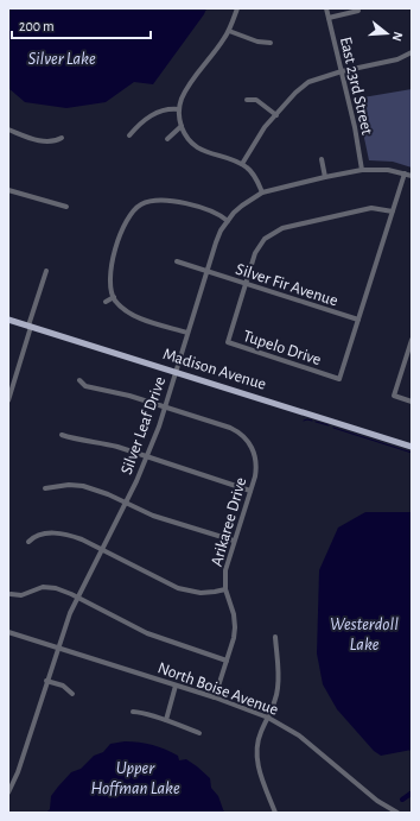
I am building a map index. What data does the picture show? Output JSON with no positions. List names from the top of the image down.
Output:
{
  "streets": {
    "main road": ["Madison Avenue"],
    "street": [
      "East 23rd Street",
      "Silver Fir Avenue",
      "Tupelo Drive",
      "Silver Leaf Drive",
      "Arikaree Drive",
      "North Boise Avenue"
    ]
  },
  "crossings": [
    ["East 23rd Street", "Silver Leaf Drive"],
    ["Silver Fir Avenue", "Tupelo Drive"],
    ["Silver Fir Avenue", "Silver Leaf Drive"],
    ["Tupelo Drive", "Silver Leaf Drive"],
    ["Madison Avenue", "Silver Leaf Drive"],
    ["Silver Leaf Drive", "Arikaree Drive"],
    ["Silver Leaf Drive", "North Boise Avenue"],
    ["Arikaree Drive", "North Boise Avenue"]
  ],
  "water": ["Silver Lake", "Westerdoll Lake", "Upper Hoffman Lake"],
  "scale_bar": "200 m",
  "north": "right"
}
